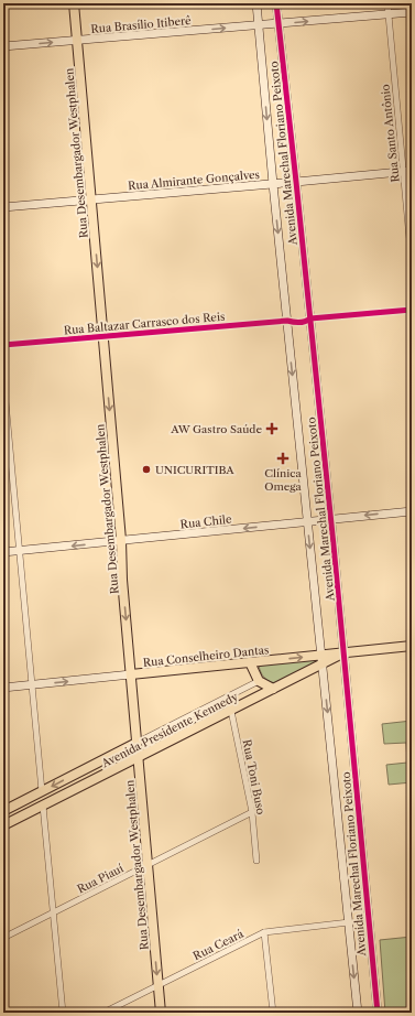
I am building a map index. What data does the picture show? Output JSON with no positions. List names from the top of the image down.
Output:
{
  "streets": {
    "main road": ["Rua Desembargador Westphalen", "Rua Conselheiro Dantas", "Avenida Presidente Kennedy"],
    "street": [
      "Rua Brasílio Itiberê",
      "Rua Santo Antônio",
      "Avenida Marechal Floriano Peixoto",
      "Rua Almirante Gonçalves",
      "Rua Baltazar Carrasco dos Reis",
      "Rua Chile",
      "Rua Toni Buso",
      "Rua Piauí",
      "Rua Ceará"
    ]
  },
  "crossings": [
    ["Rua Brasílio Itiberê", "Rua Santo Antônio"],
    ["Rua Brasílio Itiberê", "Rua Desembargador Westphalen"],
    ["Rua Brasílio Itiberê", "Avenida Marechal Floriano Peixoto"],
    ["Rua Santo Antônio", "Rua Almirante Gonçalves"],
    ["Rua Desembargador Westphalen", "Rua Almirante Gonçalves"],
    ["Rua Desembargador Westphalen", "Rua Baltazar Carrasco dos Reis"],
    ["Rua Desembargador Westphalen", "Rua Chile"],
    ["Rua Desembargador Westphalen", "Rua Conselheiro Dantas"],
    ["Rua Desembargador Westphalen", "Avenida Presidente Kennedy"],
    ["Rua Desembargador Westphalen", "Rua Piauí"],
    ["Rua Desembargador Westphalen", "Rua Ceará"],
    ["Avenida Marechal Floriano Peixoto", "Rua Almirante Gonçalves"],
    ["Avenida Marechal Floriano Peixoto", "Rua Baltazar Carrasco dos Reis"],
    ["Avenida Marechal Floriano Peixoto", "Rua Chile"],
    ["Avenida Marechal Floriano Peixoto", "Rua Conselheiro Dantas"],
    ["Avenida Marechal Floriano Peixoto", "Avenida Presidente Kennedy"],
    ["Avenida Marechal Floriano Peixoto", "Rua Ceará"],
    ["Rua Conselheiro Dantas", "Avenida Presidente Kennedy"],
    ["Avenida Presidente Kennedy", "Rua Toni Buso"],
    ["Rua Toni Buso", "Rua Piauí"]
  ],
  "one_way": [
    "Rua Brasílio Itiberê",
    "Rua Desembargador Westphalen",
    "Rua Chile",
    "Rua Conselheiro Dantas"
  ],
  "places": {
    "health": ["AW Gastro Saúde", "Clínica Omega"],
    "other": ["UNICURITIBA"]
  }
}
